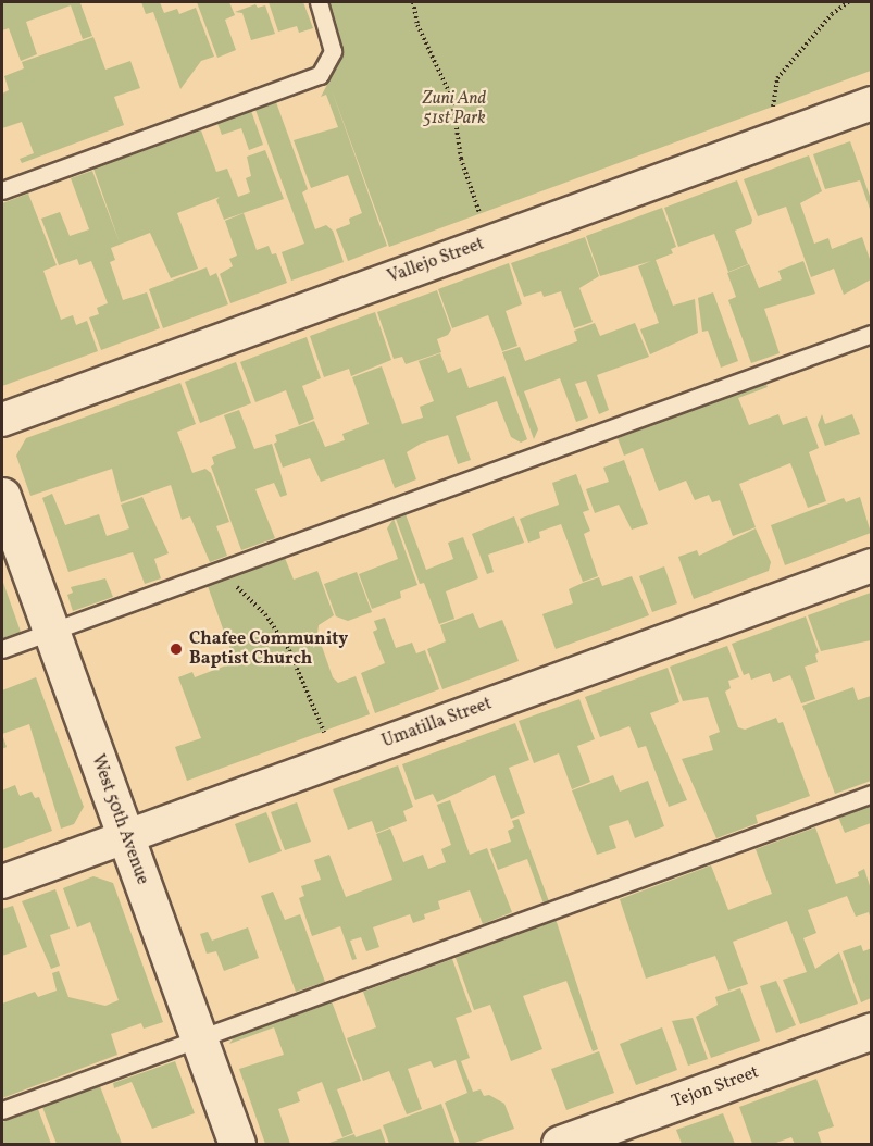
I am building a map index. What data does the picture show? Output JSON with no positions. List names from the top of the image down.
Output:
{
  "streets": {
    "street": [
      "Vallejo Street",
      "Umatilla Street",
      "West 50th Avenue",
      "Tejon Street"
    ]
  },
  "crossings": [
    ["Umatilla Street", "West 50th Avenue"]
  ],
  "parks": ["Zuni And 51st Park"],
  "places": ["Chafee Community Baptist Church"]
}
